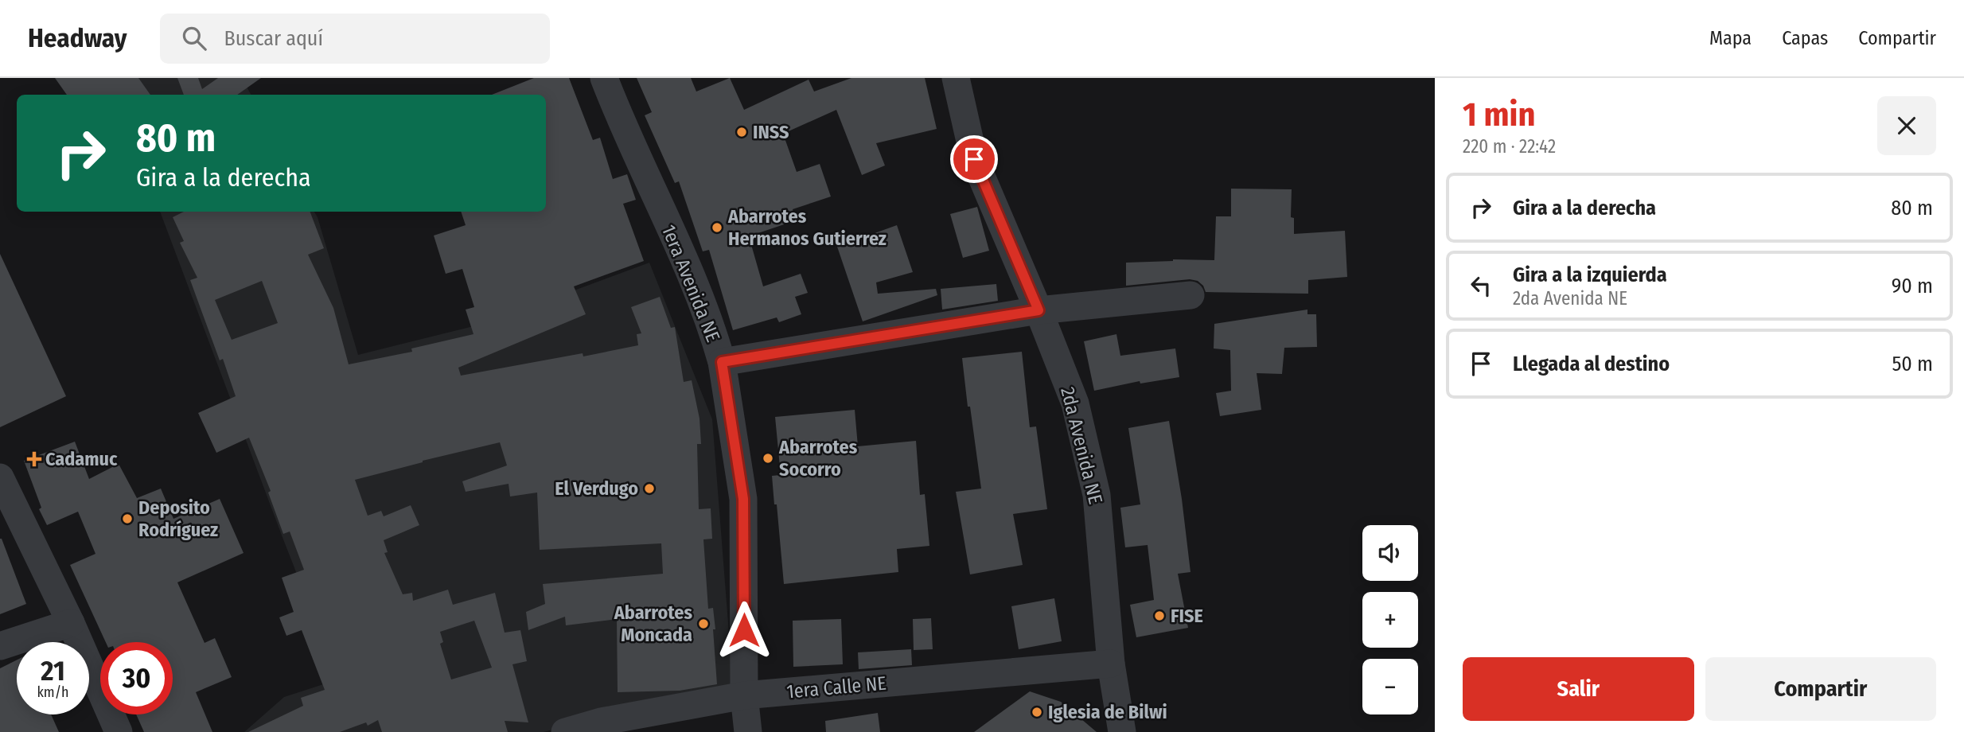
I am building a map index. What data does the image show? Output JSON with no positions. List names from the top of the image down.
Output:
{
  "streets": {
    "street": ["1era Avenida NE", "2da Avenida NE", "1era Calle NE"]
  },
  "crossings": [
    ["1era Avenida NE", "1era Calle NE"],
    ["2da Avenida NE", "1era Calle NE"]
  ],
  "places": {
    "other": [
      "INSS",
      "Abarrotes Hermanos Gutierrez",
      "Abarrotes Socorro",
      "El Verdugo",
      "Deposito Rodríguez",
      "FISE",
      "Abarrotes Moncada",
      "Iglesia de Bilwi"
    ],
    "health": ["Cadamuc"]
  },
  "page": {
    "header": "Headway",
    "search": "Buscar aquí",
    "nav": ["Mapa", "Capas", "Compartir"],
    "heading": ["1 min", "220 m · 22:42"],
    "turn": ["80 m", "Gira a la derecha"],
    "list": [
      {
        "name": "Gira a la derecha",
        "value": "80 m"
      },
      {
        "name": "Gira a la izquierda",
        "note": "2da Avenida NE",
        "value": "90 m"
      },
      {
        "name": "Llegada al destino",
        "value": "50 m"
      }
    ],
    "map_buttons": ["+", "−"],
    "speed": "21 km/h",
    "limit": "30",
    "buttons": ["Salir", "Compartir"]
  }
}
